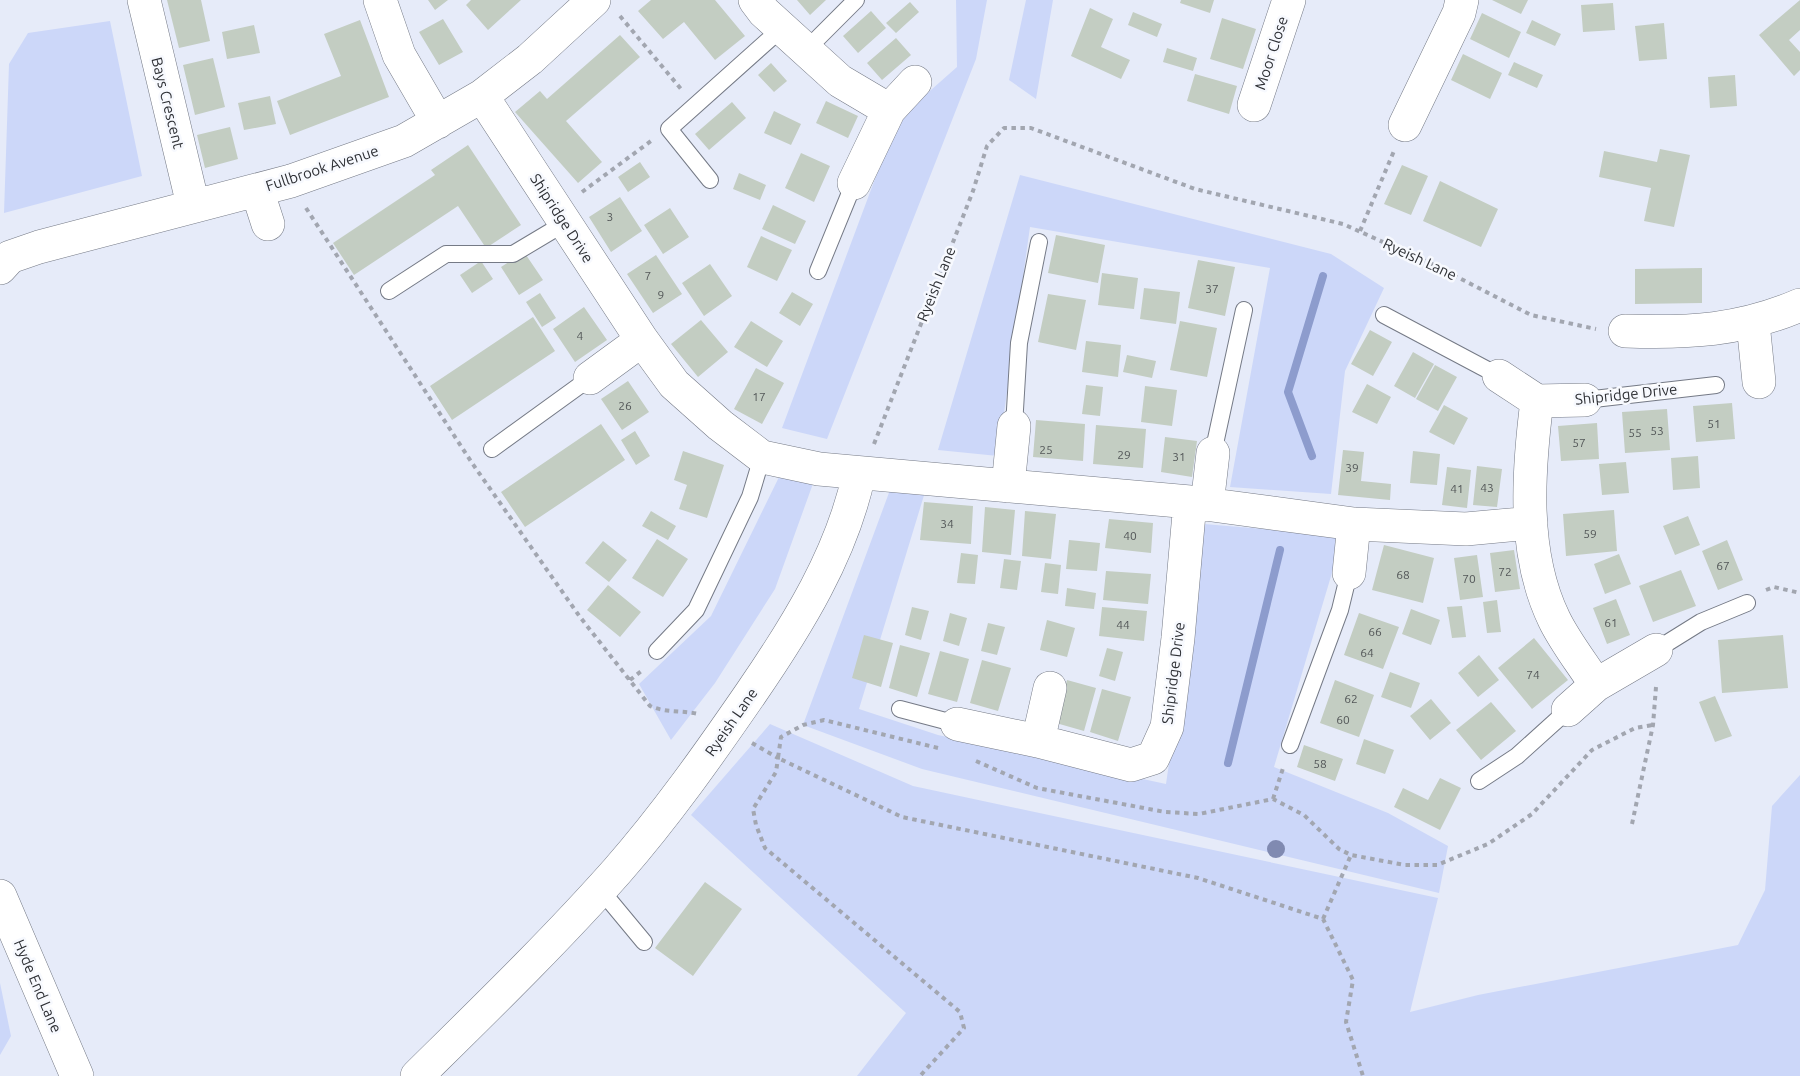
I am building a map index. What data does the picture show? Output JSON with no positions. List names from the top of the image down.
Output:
{
  "streets": {
    "street": [
      "Moor Close",
      "Bays Crescent",
      "Fullbrook Avenue",
      "Shipridge Drive",
      "Ryeish Lane",
      "Hyde End Lane"
    ]
  },
  "crossings": [
    ["Bays Crescent", "Fullbrook Avenue"],
    ["Fullbrook Avenue", "Shipridge Drive"],
    ["Shipridge Drive", "Ryeish Lane"]
  ],
  "house_numbers": [
    "3",
    "7",
    "37",
    "9",
    "4",
    "17",
    "26",
    "51",
    "53",
    "55",
    "57",
    "25",
    "29",
    "31",
    "39",
    "43",
    "41",
    "34",
    "59",
    "40",
    "67",
    "72",
    "68",
    "70",
    "61",
    "44",
    "66",
    "64",
    "74",
    "62",
    "60",
    "58"
  ]
}
